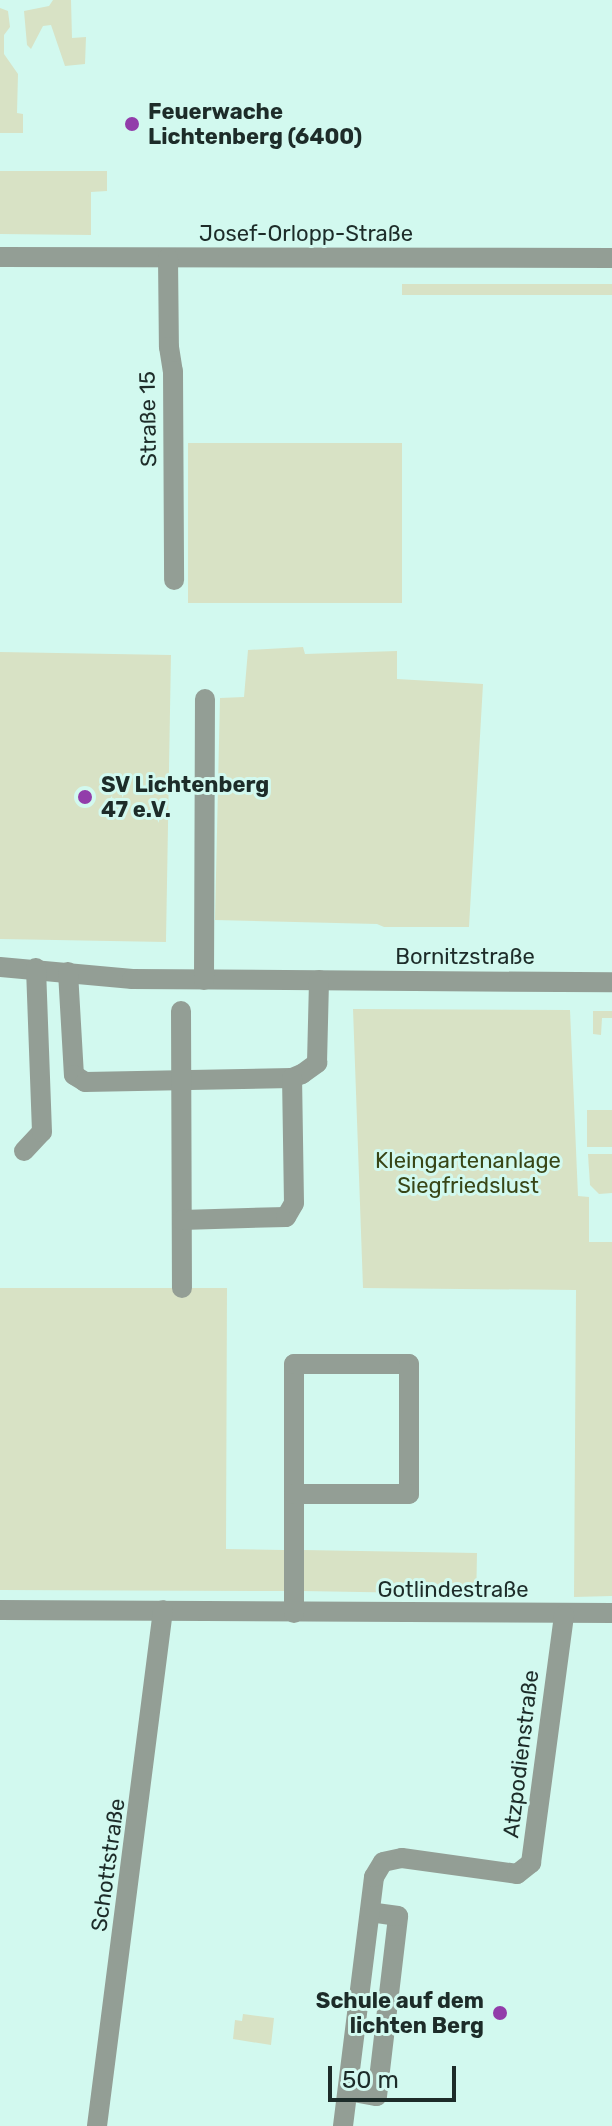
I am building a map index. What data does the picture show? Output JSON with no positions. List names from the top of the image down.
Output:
{
  "streets": {
    "street": [
      "Josef-Orlopp-Straße",
      "Straße 15",
      "Bornitzstraße",
      "Gotlindestraße",
      "Atzpodienstraße",
      "Schottstraße"
    ]
  },
  "crossings": [
    ["Josef-Orlopp-Straße", "Straße 15"],
    ["Gotlindestraße", "Atzpodienstraße"],
    ["Gotlindestraße", "Schottstraße"]
  ],
  "parks": ["Kleingartenanlage Siegfriedslust"],
  "places": ["Feuerwache Lichtenberg (6400)", "SV Lichtenberg 47 e.V.", "Schule auf dem lichten Berg"],
  "scale_bar": "50 m"
}
